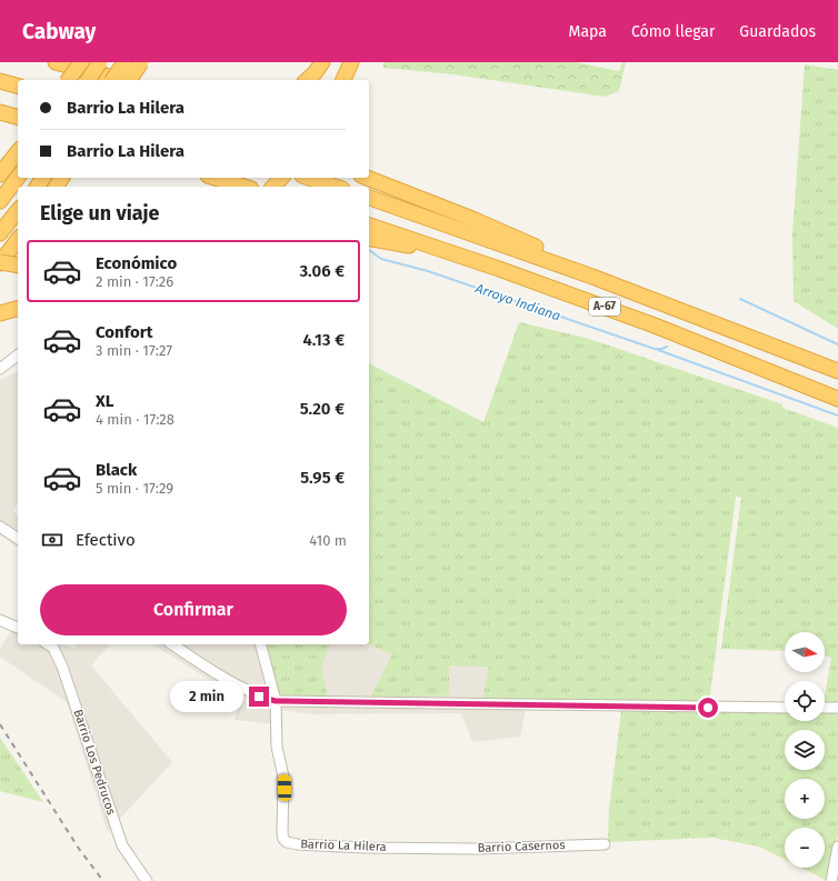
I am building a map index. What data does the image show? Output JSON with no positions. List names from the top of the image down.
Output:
{
  "streets": {
    "highway": ["A-67"],
    "street": ["Barrio Los Pedrucos", "Barrio La Hilera", "Barrio Casernos"]
  },
  "crossings": [
    ["Barrio La Hilera", "Barrio Casernos"]
  ],
  "water": ["Arroyo Indiana"],
  "north": "right",
  "page": {
    "header": "Cabway",
    "nav": ["Mapa", "Cómo llegar", "Guardados"],
    "banner": ["Barrio La Hilera", "Barrio La Hilera"],
    "heading": "Elige un viaje",
    "list": [
      {
        "name": "Económico",
        "note": "2 min · 17:26",
        "value": "3.06 €"
      },
      {
        "name": "Confort",
        "note": "3 min · 17:27",
        "value": "4.13 €"
      },
      {
        "name": "XL",
        "note": "4 min · 17:28",
        "value": "5.20 €"
      },
      {
        "name": "Black",
        "note": "5 min · 17:29",
        "value": "5.95 €"
      }
    ],
    "pay": ["Efectivo", "410 m"],
    "buttons": "Confirmar",
    "map_buttons": ["+", "−"],
    "bubble": "2 min"
  }
}
